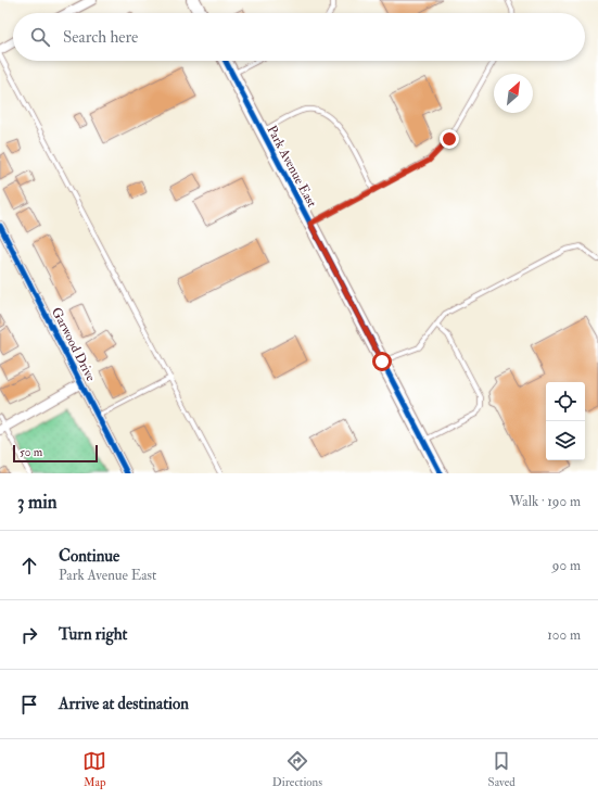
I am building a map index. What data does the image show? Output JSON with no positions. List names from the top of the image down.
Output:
{
  "streets": {
    "street": ["Park Avenue East", "Garwood Drive"]
  },
  "scale_bar": "50 m",
  "north": "top right",
  "page": {
    "search": "Search here",
    "scale": "50 m",
    "heading": ["3 min", "Walk · 190 m"],
    "list": [
      ["Continue", "Park Avenue East", "90 m"],
      ["Turn right", "100 m"],
      "Arrive at destination"
    ],
    "nav": ["Map", "Directions", "Saved"]
  }
}
